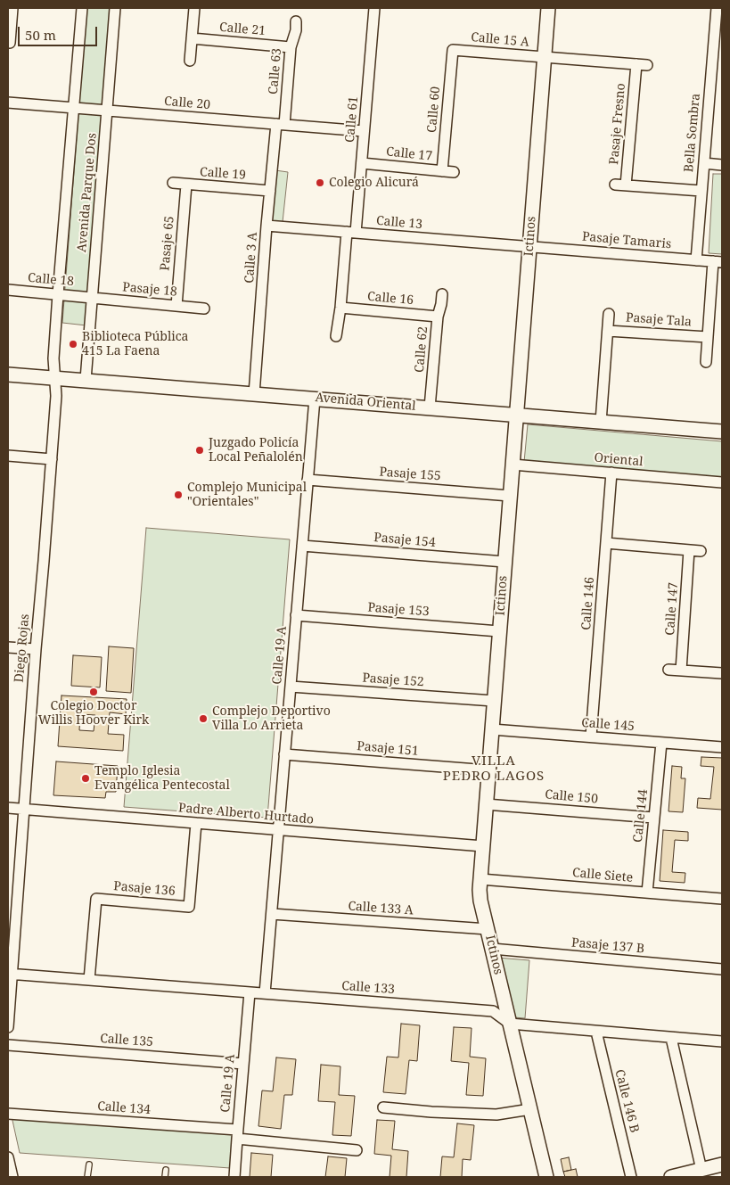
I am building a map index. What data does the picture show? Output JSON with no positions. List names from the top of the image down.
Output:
{
  "streets": {
    "street": [
      "Calle 21",
      "Calle 15 A",
      "Calle 63",
      "Calle 20",
      "Calle 60",
      "Calle 61",
      "Pasaje Fresno",
      "Bella Sombra",
      "Calle 17",
      "Calle 19",
      "Avenida Parque Dos",
      "Calle 13",
      "Ictinos",
      "Pasaje Tamaris",
      "Pasaje 65",
      "Calle 3 A",
      "Calle 18",
      "Pasaje 18",
      "Calle 16",
      "Pasaje Tala",
      "Calle 62",
      "Avenida Oriental",
      "Oriental",
      "Pasaje 155",
      "Pasaje 154",
      "Calle 146",
      "Calle 147",
      "Pasaje 153",
      "Diego Rojas",
      "Calle 19 A",
      "Pasaje 152",
      "Calle 145",
      "Pasaje 151",
      "Calle 150",
      "Padre Alberto Hurtado",
      "Calle 144",
      "Calle Siete",
      "Pasaje 136",
      "Calle 133 A",
      "Pasaje 137 B",
      "Calle 133",
      "Calle 135",
      "Calle 146 B",
      "Calle 134"
    ]
  },
  "crossings": [
    ["Calle 21", "Calle 63"],
    ["Calle 15 A", "Calle 60"],
    ["Calle 15 A", "Pasaje Fresno"],
    ["Calle 15 A", "Ictinos"],
    ["Calle 63", "Calle 20"],
    ["Calle 63", "Calle 3 A"],
    ["Calle 20", "Calle 61"],
    ["Calle 20", "Avenida Parque Dos"],
    ["Calle 20", "Calle 3 A"],
    ["Calle 60", "Calle 17"],
    ["Calle 61", "Calle 17"],
    ["Calle 61", "Calle 13"],
    ["Calle 61", "Calle 16"],
    ["Pasaje Fresno", "Ictinos"],
    ["Bella Sombra", "Pasaje Tamaris"],
    ["Calle 19", "Pasaje 65"],
    ["Calle 19", "Calle 3 A"],
    ["Avenida Parque Dos", "Calle 18"],
    ["Avenida Parque Dos", "Pasaje 18"],
    ["Avenida Parque Dos", "Avenida Oriental"],
    ["Avenida Parque Dos", "Diego Rojas"],
    ["Calle 13", "Ictinos"],
    ["Calle 13", "Pasaje Tamaris"],
    ["Calle 13", "Calle 3 A"],
    ["Ictinos", "Pasaje Tamaris"],
    ["Ictinos", "Avenida Oriental"],
    ["Ictinos", "Oriental"],
    ["Ictinos", "Pasaje 155"],
    ["Ictinos", "Pasaje 154"],
    ["Ictinos", "Pasaje 153"],
    ["Ictinos", "Pasaje 152"],
    ["Ictinos", "Calle 145"],
    ["Ictinos", "Pasaje 151"],
    ["Ictinos", "Calle 150"],
    ["Ictinos", "Padre Alberto Hurtado"],
    ["Ictinos", "Calle Siete"],
    ["Ictinos", "Calle 133 A"],
    ["Ictinos", "Pasaje 137 B"],
    ["Ictinos", "Calle 133"],
    ["Pasaje 65", "Pasaje 18"],
    ["Calle 3 A", "Avenida Oriental"],
    ["Calle 18", "Pasaje 18"],
    ["Calle 16", "Calle 62"],
    ["Pasaje Tala", "Avenida Oriental"],
    ["Calle 62", "Avenida Oriental"],
    ["Avenida Oriental", "Diego Rojas"],
    ["Avenida Oriental", "Calle 19 A"],
    ["Oriental", "Calle 146"],
    ["Pasaje 155", "Calle 19 A"],
    ["Pasaje 154", "Calle 19 A"],
    ["Calle 146", "Calle 145"],
    ["Pasaje 153", "Calle 19 A"],
    ["Diego Rojas", "Padre Alberto Hurtado"],
    ["Diego Rojas", "Calle 133"],
    ["Calle 19 A", "Pasaje 152"],
    ["Calle 19 A", "Pasaje 151"],
    ["Calle 19 A", "Padre Alberto Hurtado"],
    ["Calle 19 A", "Calle 133 A"],
    ["Calle 19 A", "Calle 133"],
    ["Calle 19 A", "Calle 135"],
    ["Calle 19 A", "Calle 134"],
    ["Calle 145", "Calle 144"],
    ["Calle 150", "Calle 144"],
    ["Padre Alberto Hurtado", "Pasaje 136"],
    ["Calle 144", "Calle Siete"],
    ["Pasaje 136", "Calle 133"],
    ["Calle 133", "Calle 146 B"]
  ],
  "districts": ["VILLA PEDRO LAGOS"],
  "places": [
    "Colegio Alicurá",
    "Biblioteca Pública 415 La Faena",
    "Juzgado Policía Local Peñalolén",
    "Complejo Municipal \"Orientales\"",
    "Colegio Doctor Willis Hoover Kirk",
    "Complejo Deportivo Villa Lo Arrieta",
    "Templo Iglesia Evangélica Pentecostal"
  ],
  "scale_bar": "50 m"
}
